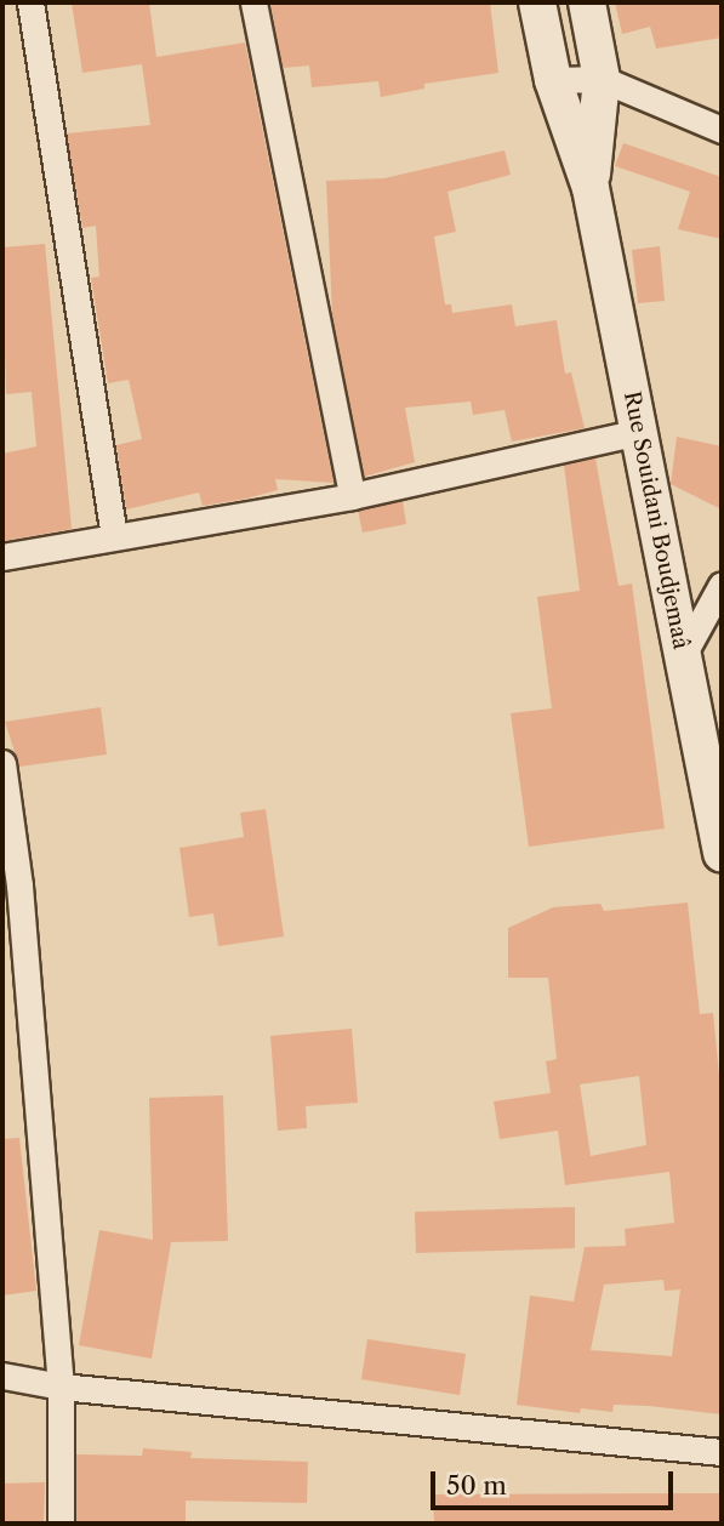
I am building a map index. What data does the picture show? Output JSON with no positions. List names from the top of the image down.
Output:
{
  "streets": {
    "main road": ["Rue Souidani Boudjemaâ"]
  },
  "scale_bar": "50 m"
}
